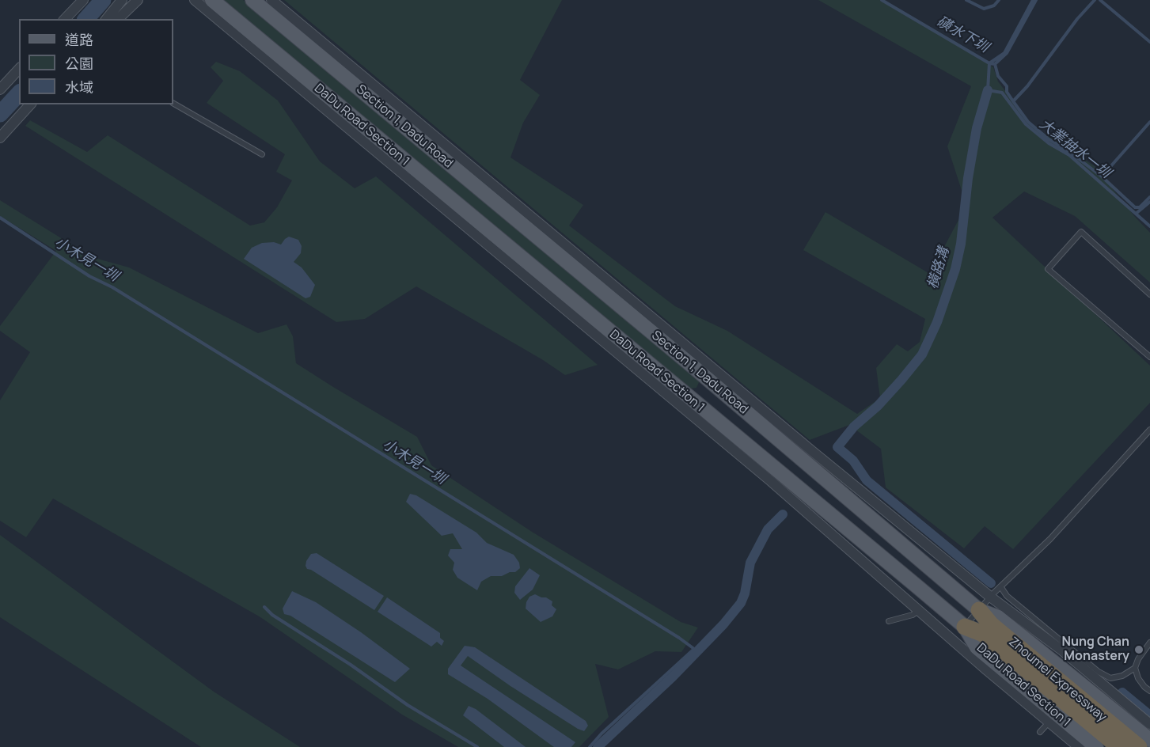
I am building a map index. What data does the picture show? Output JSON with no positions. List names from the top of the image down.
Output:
{
  "streets": {
    "highway": ["Zhoumei Expressway"],
    "main road": ["DaDu Road Section 1", "Section 1, Dadu Road"]
  },
  "crossings": [
    ["DaDu Road Section 1", "Zhoumei Expressway"],
    ["Section 1, Dadu Road", "Zhoumei Expressway"]
  ],
  "water": [
    "磺水下圳",
    "大業抽水一圳",
    "小木見一圳",
    "橫路溝"
  ],
  "places": ["Nung Chan Monastery"],
  "legend": ["道路", "公園", "水域"]
}
